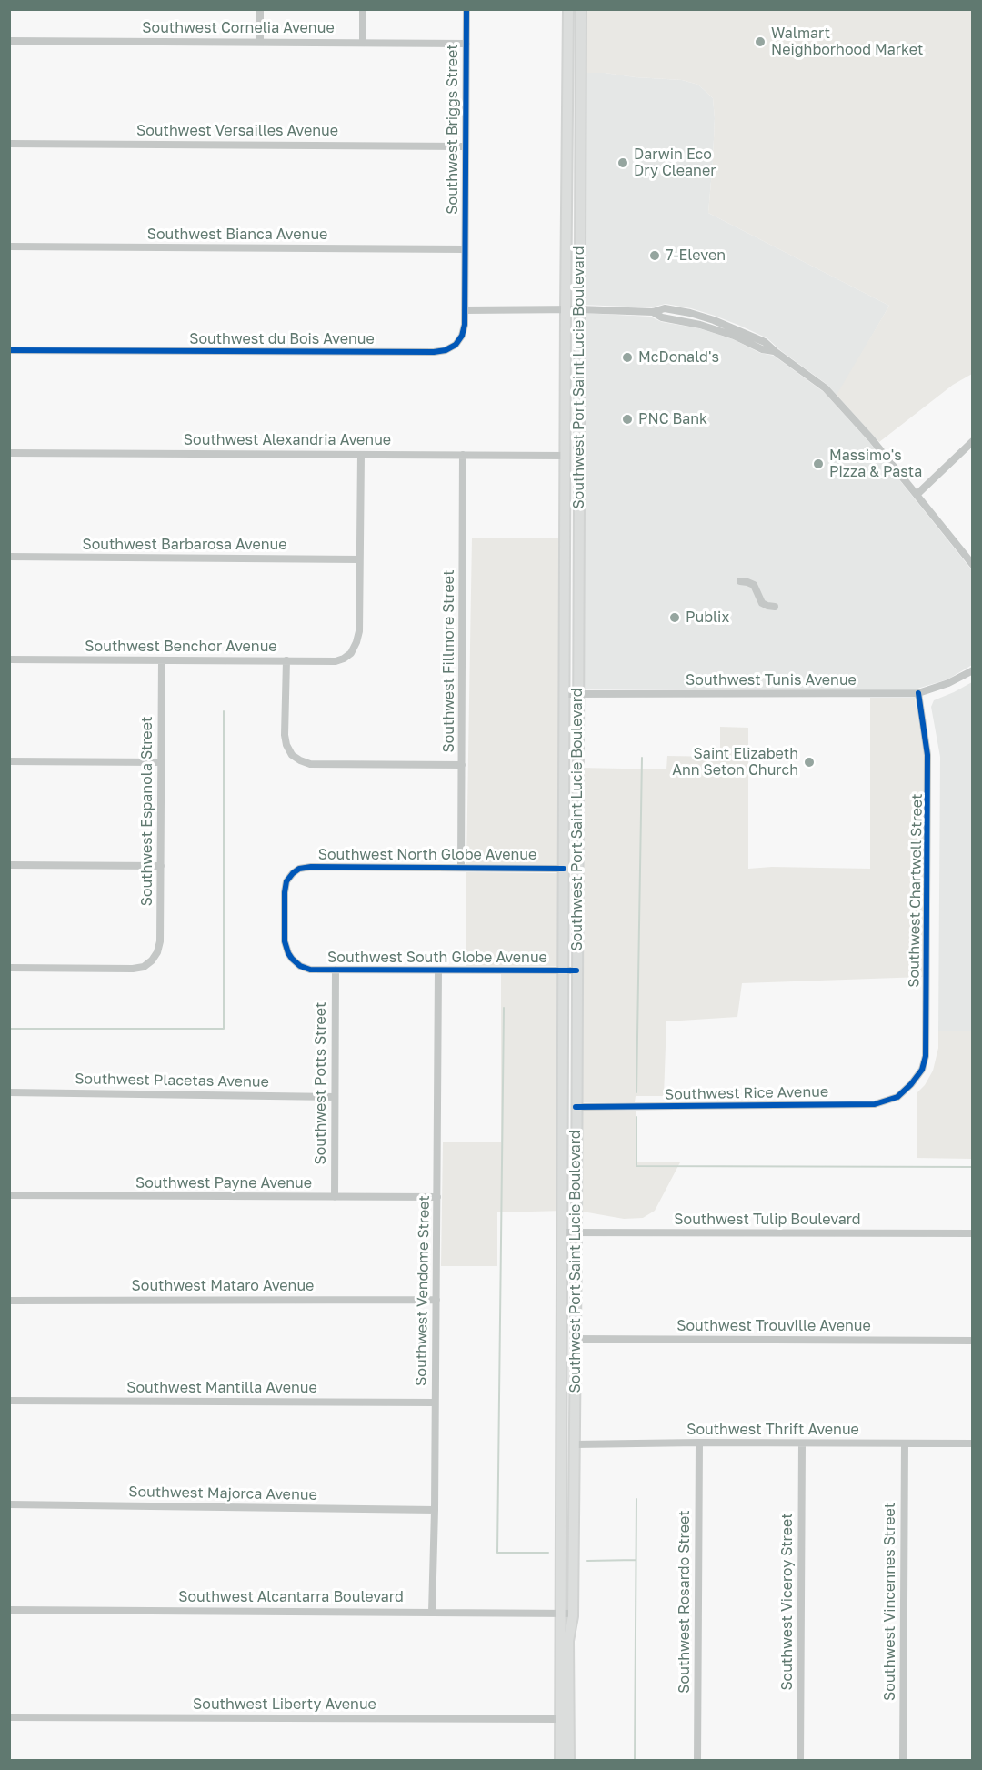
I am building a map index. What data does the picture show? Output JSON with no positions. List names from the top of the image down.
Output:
{
  "streets": {
    "main road": ["Southwest Port Saint Lucie Boulevard"],
    "street": [
      "Southwest Cornelia Avenue",
      "Southwest Briggs Street",
      "Southwest Versailles Avenue",
      "Southwest Bianca Avenue",
      "Southwest du Bois Avenue",
      "Southwest Alexandria Avenue",
      "Southwest Barbarosa Avenue",
      "Southwest Benchor Avenue",
      "Southwest Fillmore Street",
      "Southwest Tunis Avenue",
      "Southwest Espanola Street",
      "Southwest North Globe Avenue",
      "Southwest Chartwell Street",
      "Southwest South Globe Avenue",
      "Southwest Placetas Avenue",
      "Southwest Potts Street",
      "Southwest Rice Avenue",
      "Southwest Payne Avenue",
      "Southwest Tulip Boulevard",
      "Southwest Mataro Avenue",
      "Southwest Vendome Street",
      "Southwest Trouville Avenue",
      "Southwest Mantilla Avenue",
      "Southwest Thrift Avenue",
      "Southwest Majorca Avenue",
      "Southwest Alcantarra Boulevard",
      "Southwest Rosardo Street",
      "Southwest Viceroy Street",
      "Southwest Vincennes Street",
      "Southwest Liberty Avenue"
    ]
  },
  "crossings": [
    ["Southwest Cornelia Avenue", "Southwest Briggs Street"],
    ["Southwest Briggs Street", "Southwest Versailles Avenue"],
    ["Southwest Briggs Street", "Southwest Bianca Avenue"],
    ["Southwest Briggs Street", "Southwest du Bois Avenue"],
    ["Southwest Bianca Avenue", "Southwest du Bois Avenue"],
    ["Southwest Port Saint Lucie Boulevard", "Southwest Alexandria Avenue"],
    ["Southwest Port Saint Lucie Boulevard", "Southwest Tunis Avenue"],
    ["Southwest Port Saint Lucie Boulevard", "Southwest North Globe Avenue"],
    ["Southwest Port Saint Lucie Boulevard", "Southwest South Globe Avenue"],
    ["Southwest Port Saint Lucie Boulevard", "Southwest Rice Avenue"],
    ["Southwest Port Saint Lucie Boulevard", "Southwest Tulip Boulevard"],
    ["Southwest Port Saint Lucie Boulevard", "Southwest Trouville Avenue"],
    ["Southwest Port Saint Lucie Boulevard", "Southwest Thrift Avenue"],
    ["Southwest Port Saint Lucie Boulevard", "Southwest Alcantarra Boulevard"],
    ["Southwest Port Saint Lucie Boulevard", "Southwest Liberty Avenue"],
    ["Southwest Alexandria Avenue", "Southwest Fillmore Street"],
    ["Southwest Barbarosa Avenue", "Southwest Benchor Avenue"],
    ["Southwest Benchor Avenue", "Southwest Espanola Street"],
    ["Southwest Fillmore Street", "Southwest North Globe Avenue"],
    ["Southwest Tunis Avenue", "Southwest Chartwell Street"],
    ["Southwest North Globe Avenue", "Southwest South Globe Avenue"],
    ["Southwest Chartwell Street", "Southwest Rice Avenue"],
    ["Southwest South Globe Avenue", "Southwest Potts Street"],
    ["Southwest South Globe Avenue", "Southwest Vendome Street"],
    ["Southwest Placetas Avenue", "Southwest Potts Street"],
    ["Southwest Potts Street", "Southwest Payne Avenue"],
    ["Southwest Payne Avenue", "Southwest Vendome Street"],
    ["Southwest Mataro Avenue", "Southwest Vendome Street"],
    ["Southwest Vendome Street", "Southwest Mantilla Avenue"],
    ["Southwest Vendome Street", "Southwest Majorca Avenue"],
    ["Southwest Vendome Street", "Southwest Alcantarra Boulevard"],
    ["Southwest Thrift Avenue", "Southwest Rosardo Street"],
    ["Southwest Thrift Avenue", "Southwest Viceroy Street"],
    ["Southwest Thrift Avenue", "Southwest Vincennes Street"]
  ],
  "places": [
    "Walmart Neighborhood Market",
    "Darwin Eco Dry Cleaner",
    "7-Eleven",
    "McDonald's",
    "PNC Bank",
    "Massimo's Pizza & Pasta",
    "Publix",
    "Saint Elizabeth Ann Seton Church"
  ]
}
